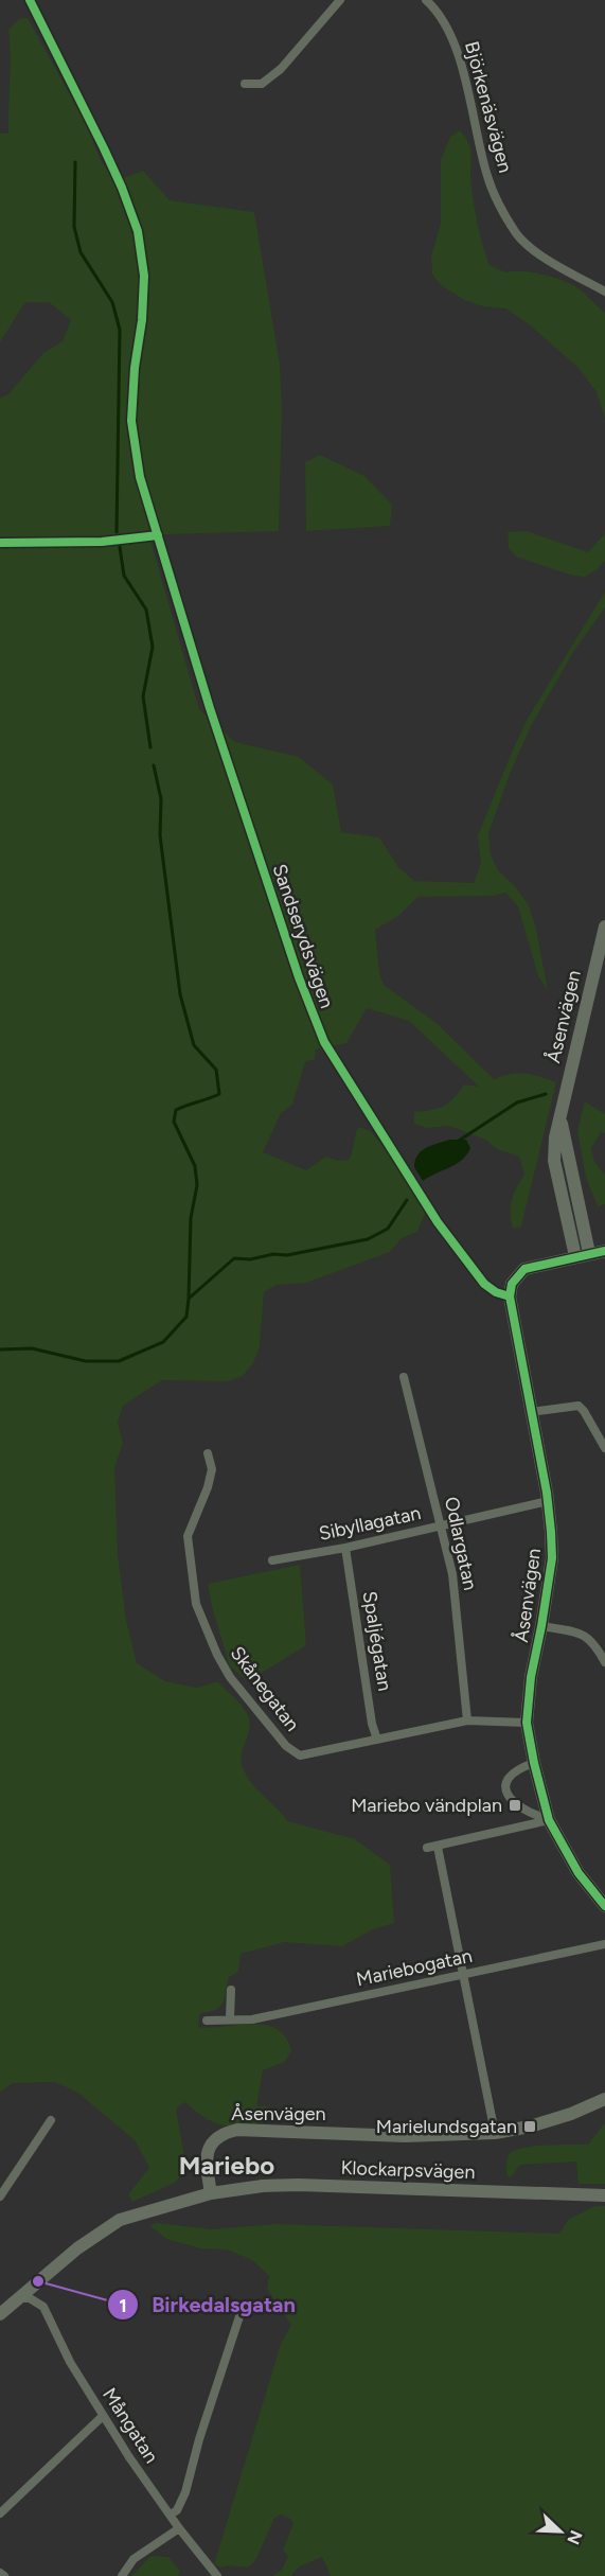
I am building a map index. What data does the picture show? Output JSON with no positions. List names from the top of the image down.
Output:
{
  "streets": {
    "street": [
      "Björkenäsvägen",
      "Sandserydsvägen",
      "Åsenvägen",
      "Sibyllagatan",
      "Odlargatan",
      "Spaljégatan",
      "Skånegatan",
      "Mariebogatan",
      "Klockarpsvägen",
      "Mångatan"
    ]
  },
  "crossings": [
    ["Sandserydsvägen", "Åsenvägen"],
    ["Åsenvägen", "Sibyllagatan"],
    ["Åsenvägen", "Skånegatan"],
    ["Åsenvägen", "Klockarpsvägen"],
    ["Sibyllagatan", "Odlargatan"],
    ["Sibyllagatan", "Spaljégatan"],
    ["Odlargatan", "Skånegatan"],
    ["Spaljégatan", "Skånegatan"]
  ],
  "districts": ["Mariebo"],
  "places": {
    "transit": ["Mariebo vändplan", "Marielundsgatan"],
    "other": ["Birkedalsgatan"]
  },
  "north": "bottom right"
}
